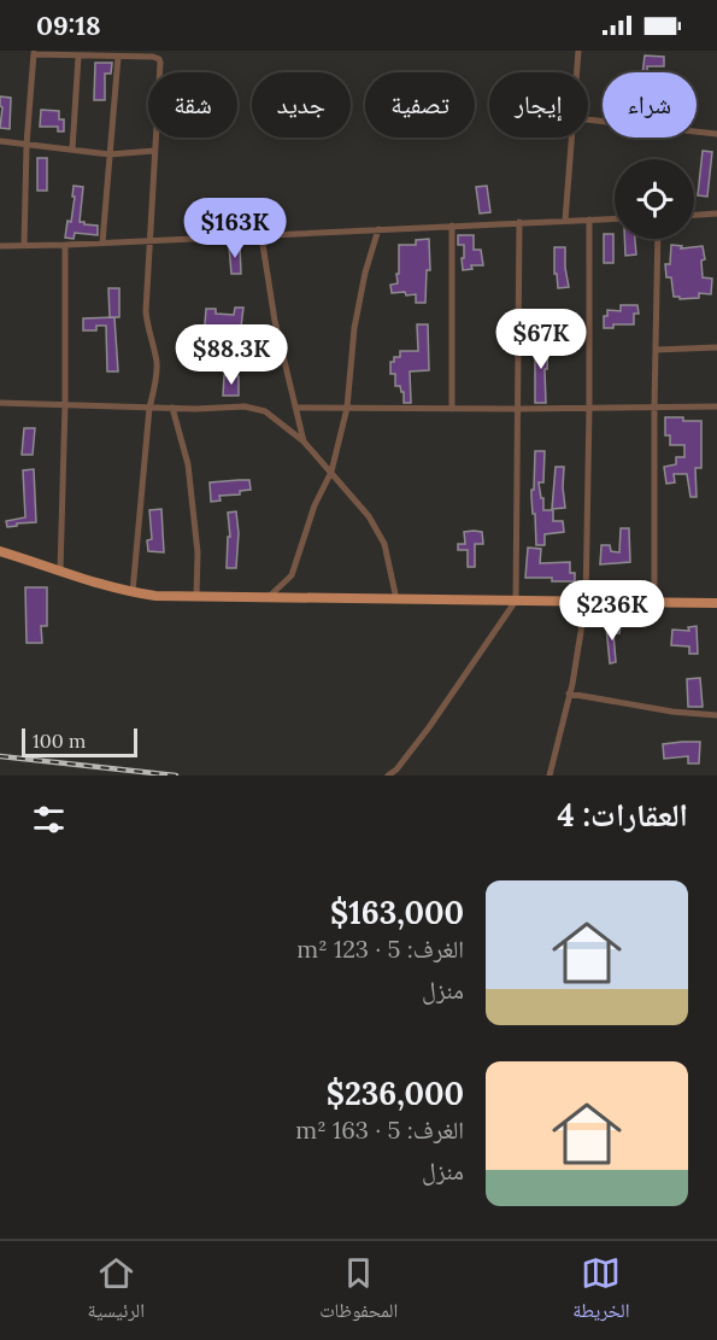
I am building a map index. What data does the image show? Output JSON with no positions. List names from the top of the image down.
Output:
{
  "scale_bar": "100 m",
  "page": {
    "status": "09:18",
    "chip": [
      "شراء",
      "إيجار",
      "تصفية",
      "جديد",
      "شقة"
    ],
    "price": [
      "$163K",
      "$67K",
      "$88.3K",
      "$236K"
    ],
    "scale": "100 m",
    "heading": "العقارات: 4",
    "list": [
      {
        "name": "$163,000",
        "note": "الغرف: 5 · 123 m² · منزل"
      },
      {
        "name": "$236,000",
        "note": "الغرف: 5 · 163 m² · منزل"
      }
    ],
    "tabs": ["الخريطة", "المحفوظات", "الرئيسية"]
  }
}
